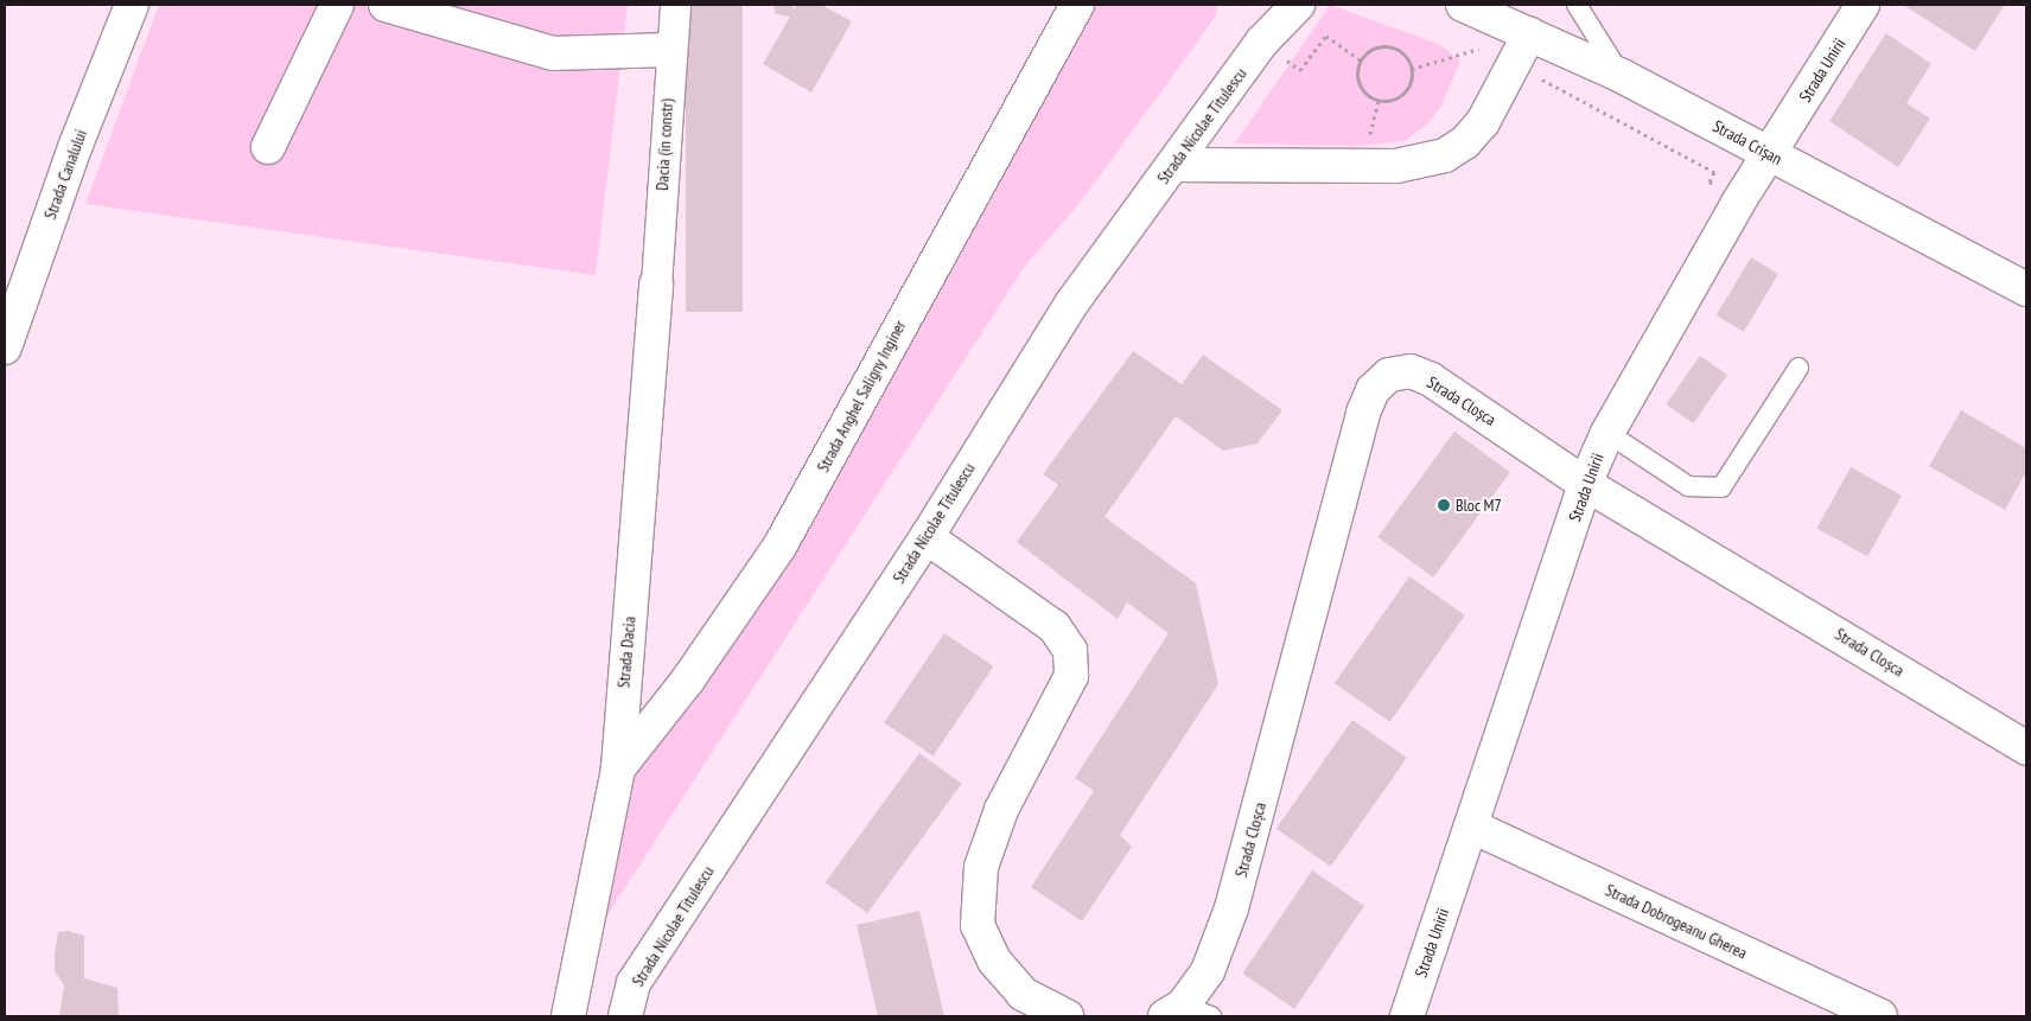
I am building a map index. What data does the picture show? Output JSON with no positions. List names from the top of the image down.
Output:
{
  "streets": {
    "street": [
      "Strada Unirii",
      "Strada Nicolae Titulescu",
      "Strada Crișan",
      "Dacia (in constr)",
      "Strada Canalului",
      "Strada Anghel Saligny Inginer",
      "Strada Cloșca",
      "Strada Dacia",
      "Strada Dobrogeanu Gherea"
    ]
  },
  "crossings": [
    ["Strada Unirii", "Strada Crișan"],
    ["Strada Unirii", "Strada Cloșca"],
    ["Strada Unirii", "Strada Dobrogeanu Gherea"],
    ["Dacia (in constr)", "Strada Dacia"],
    ["Strada Anghel Saligny Inginer", "Strada Dacia"]
  ],
  "places": ["Bloc M7"]
}
